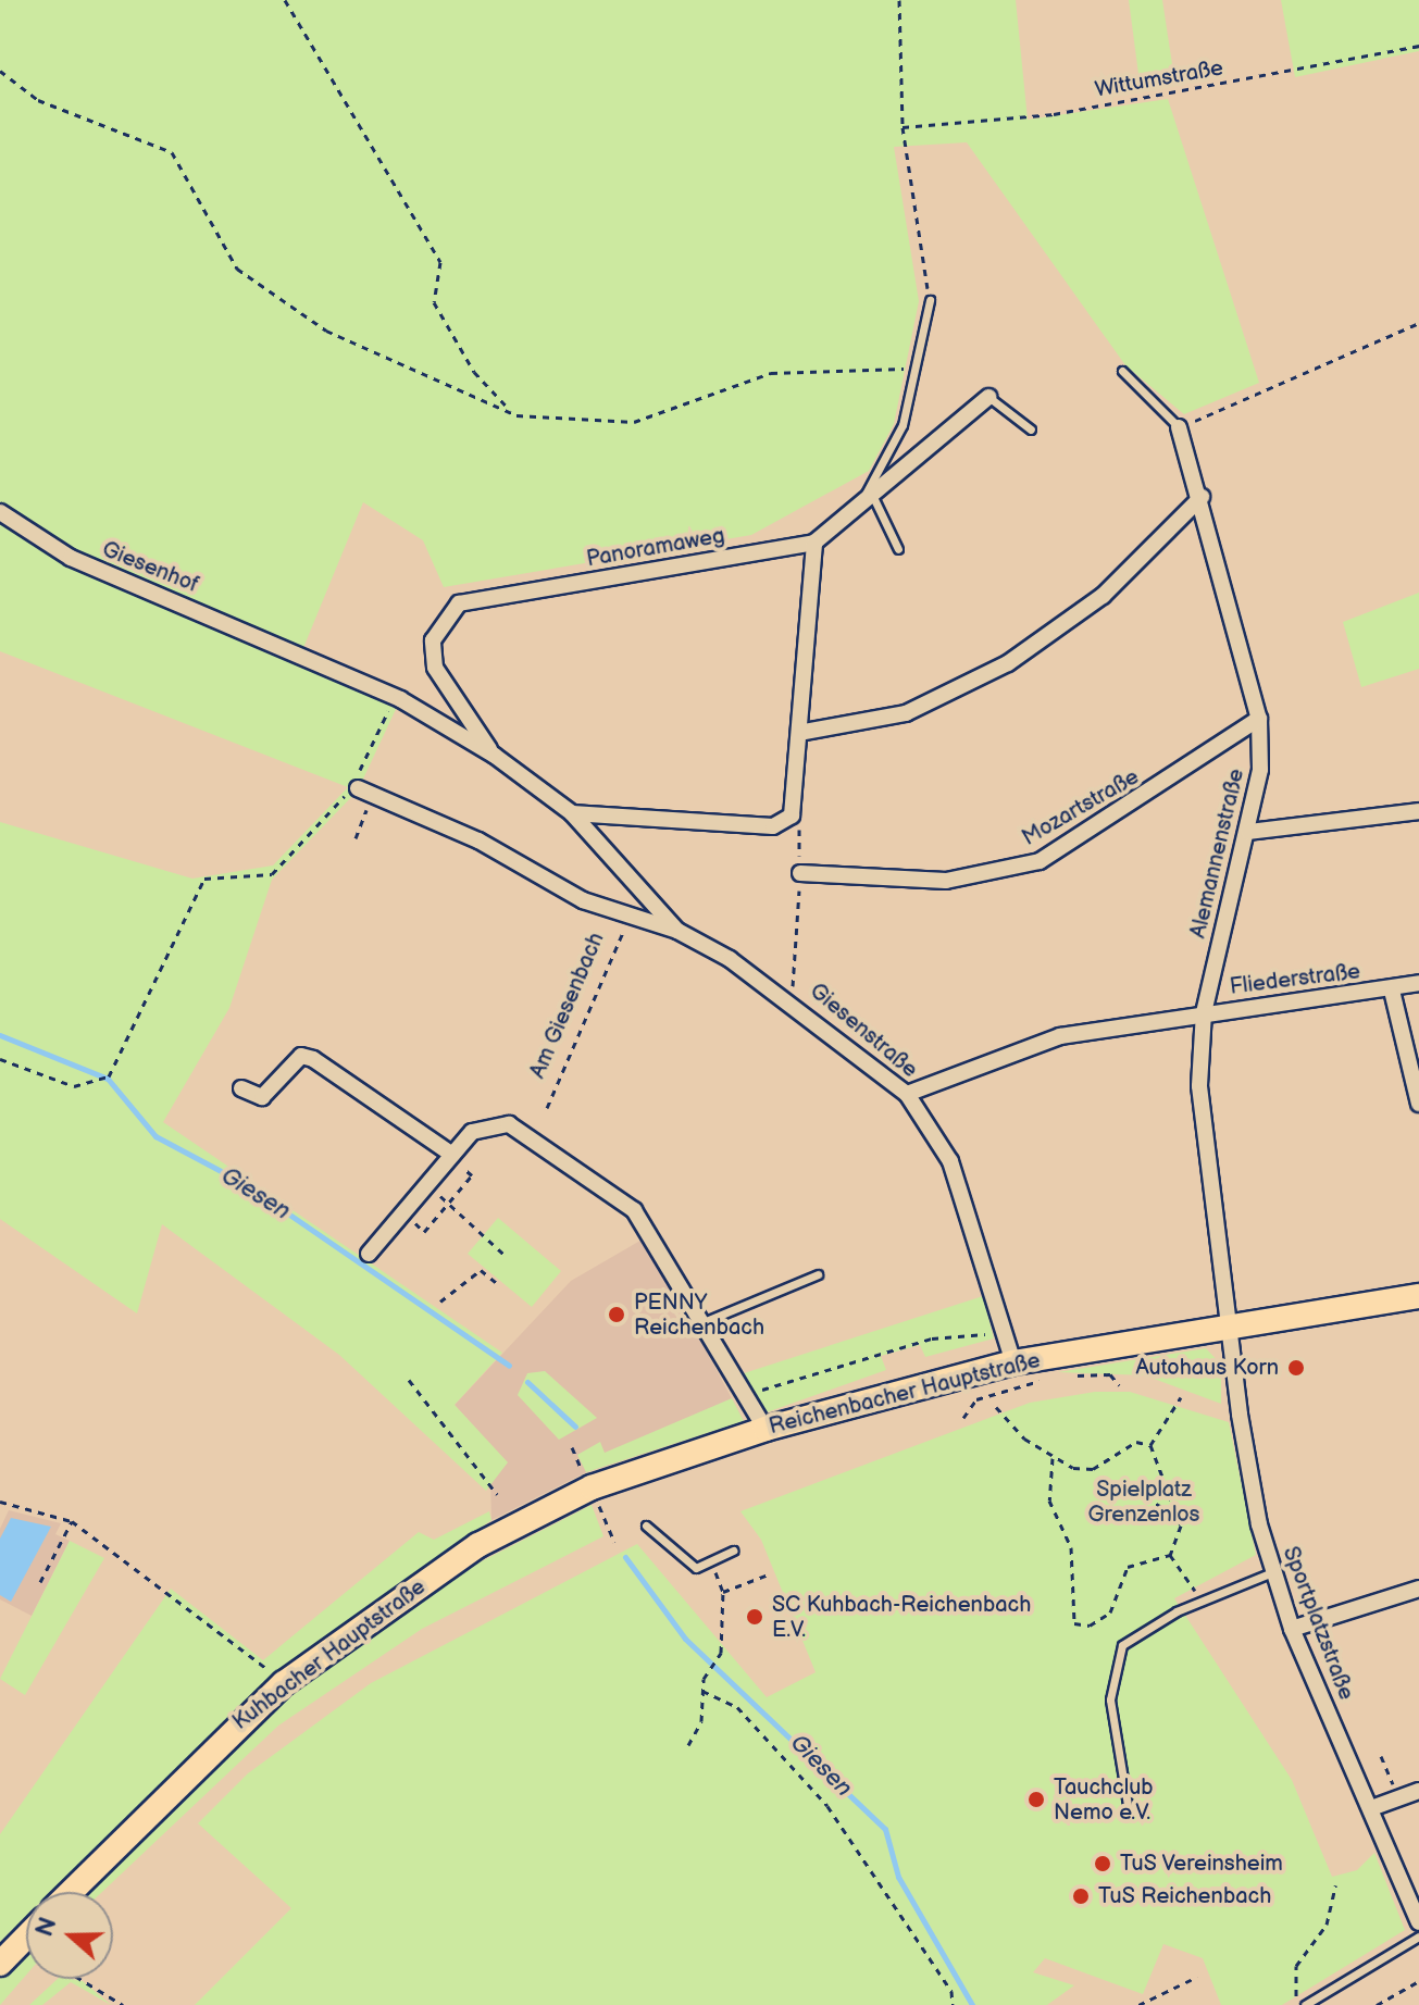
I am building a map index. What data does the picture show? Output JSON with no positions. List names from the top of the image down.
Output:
{
  "streets": {
    "main road": ["Reichenbacher Hauptstraße", "Kuhbacher Hauptstraße"],
    "street": [
      "Panoramaweg",
      "Giesenhof",
      "Mozartstraße",
      "Alemannenstraße",
      "Fliederstraße",
      "Giesenstraße",
      "Sportplatzstraße"
    ],
    "path": ["Wittumstraße", "Am Giesenbach"]
  },
  "crossings": [
    ["Panoramaweg", "Giesenstraße"],
    ["Giesenhof", "Giesenstraße"],
    ["Mozartstraße", "Alemannenstraße"],
    ["Alemannenstraße", "Fliederstraße"],
    ["Alemannenstraße", "Reichenbacher Hauptstraße"],
    ["Alemannenstraße", "Sportplatzstraße"],
    ["Fliederstraße", "Giesenstraße"],
    ["Am Giesenbach", "Giesenstraße"],
    ["Giesenstraße", "Reichenbacher Hauptstraße"],
    ["Reichenbacher Hauptstraße", "Sportplatzstraße"],
    ["Reichenbacher Hauptstraße", "Kuhbacher Hauptstraße"]
  ],
  "water": ["Giesen"],
  "parks": ["Spielplatz Grenzenlos"],
  "places": [
    "PENNY Reichenbach",
    "Autohaus Korn",
    "SC Kuhbach-Reichenbach E.V.",
    "Tauchclub Nemo e.V.",
    "TuS Vereinsheim",
    "TuS Reichenbach"
  ],
  "north": "left"
}
